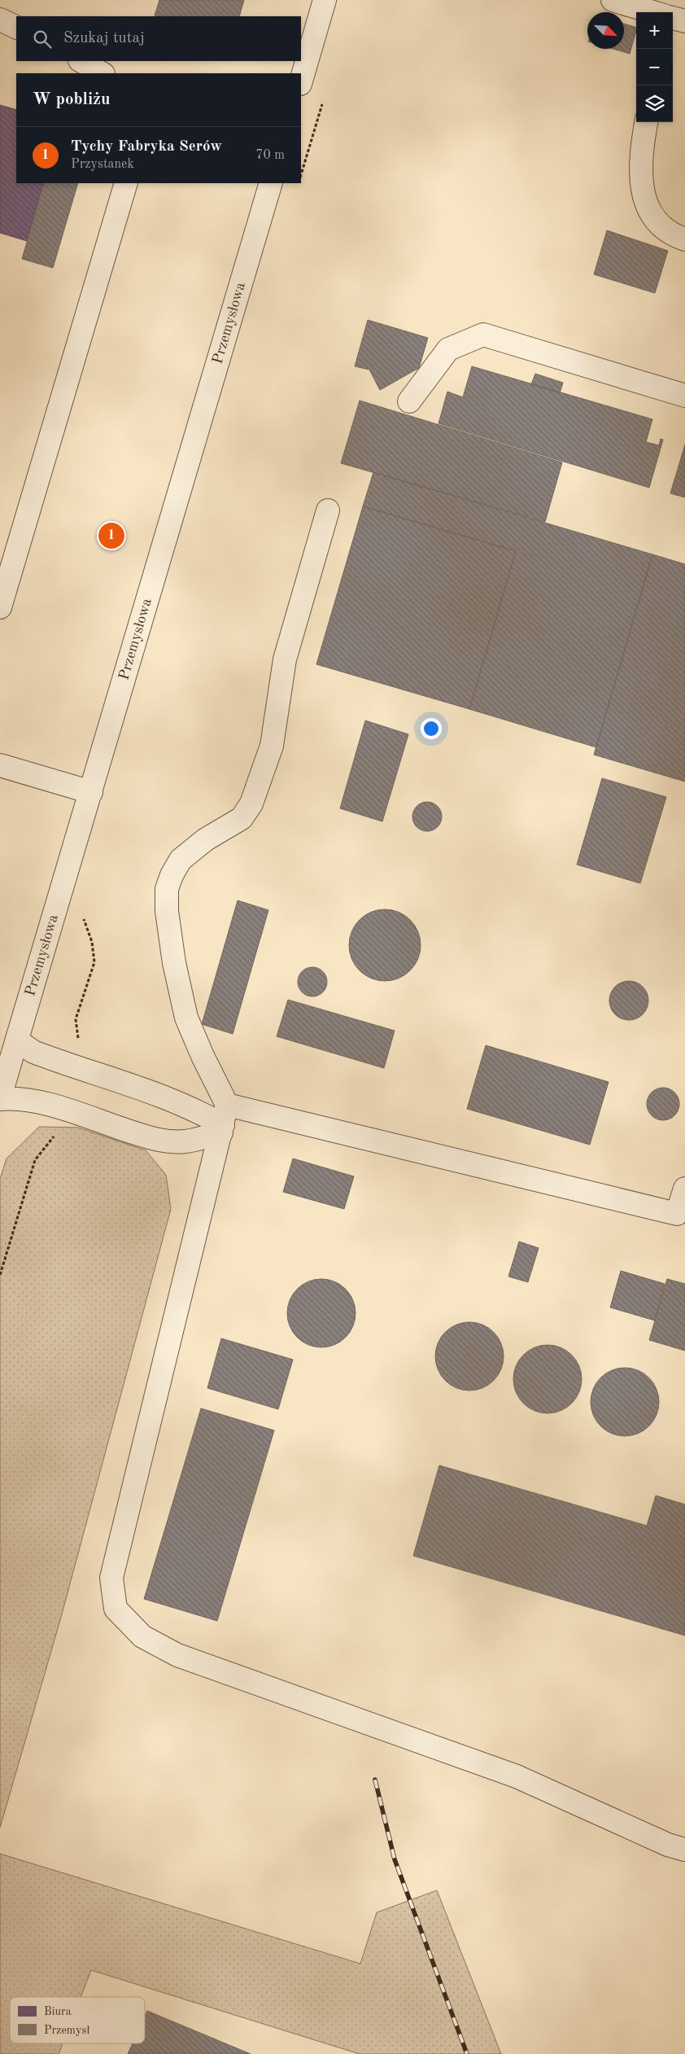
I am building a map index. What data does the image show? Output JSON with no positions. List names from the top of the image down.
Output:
{
  "streets": {
    "street": ["Przemysłowa"]
  },
  "legend": ["Biura", "Przemysł"],
  "north": "bottom right",
  "page": {
    "map_buttons": ["+", "−"],
    "search": "Szukaj tutaj",
    "heading": "W pobliżu",
    "list": [
      {
        "mark": "1",
        "name": "Tychy Fabryka Serów",
        "note": "Przystanek",
        "value": "70 m"
      }
    ],
    "pins": "1"
  }
}
